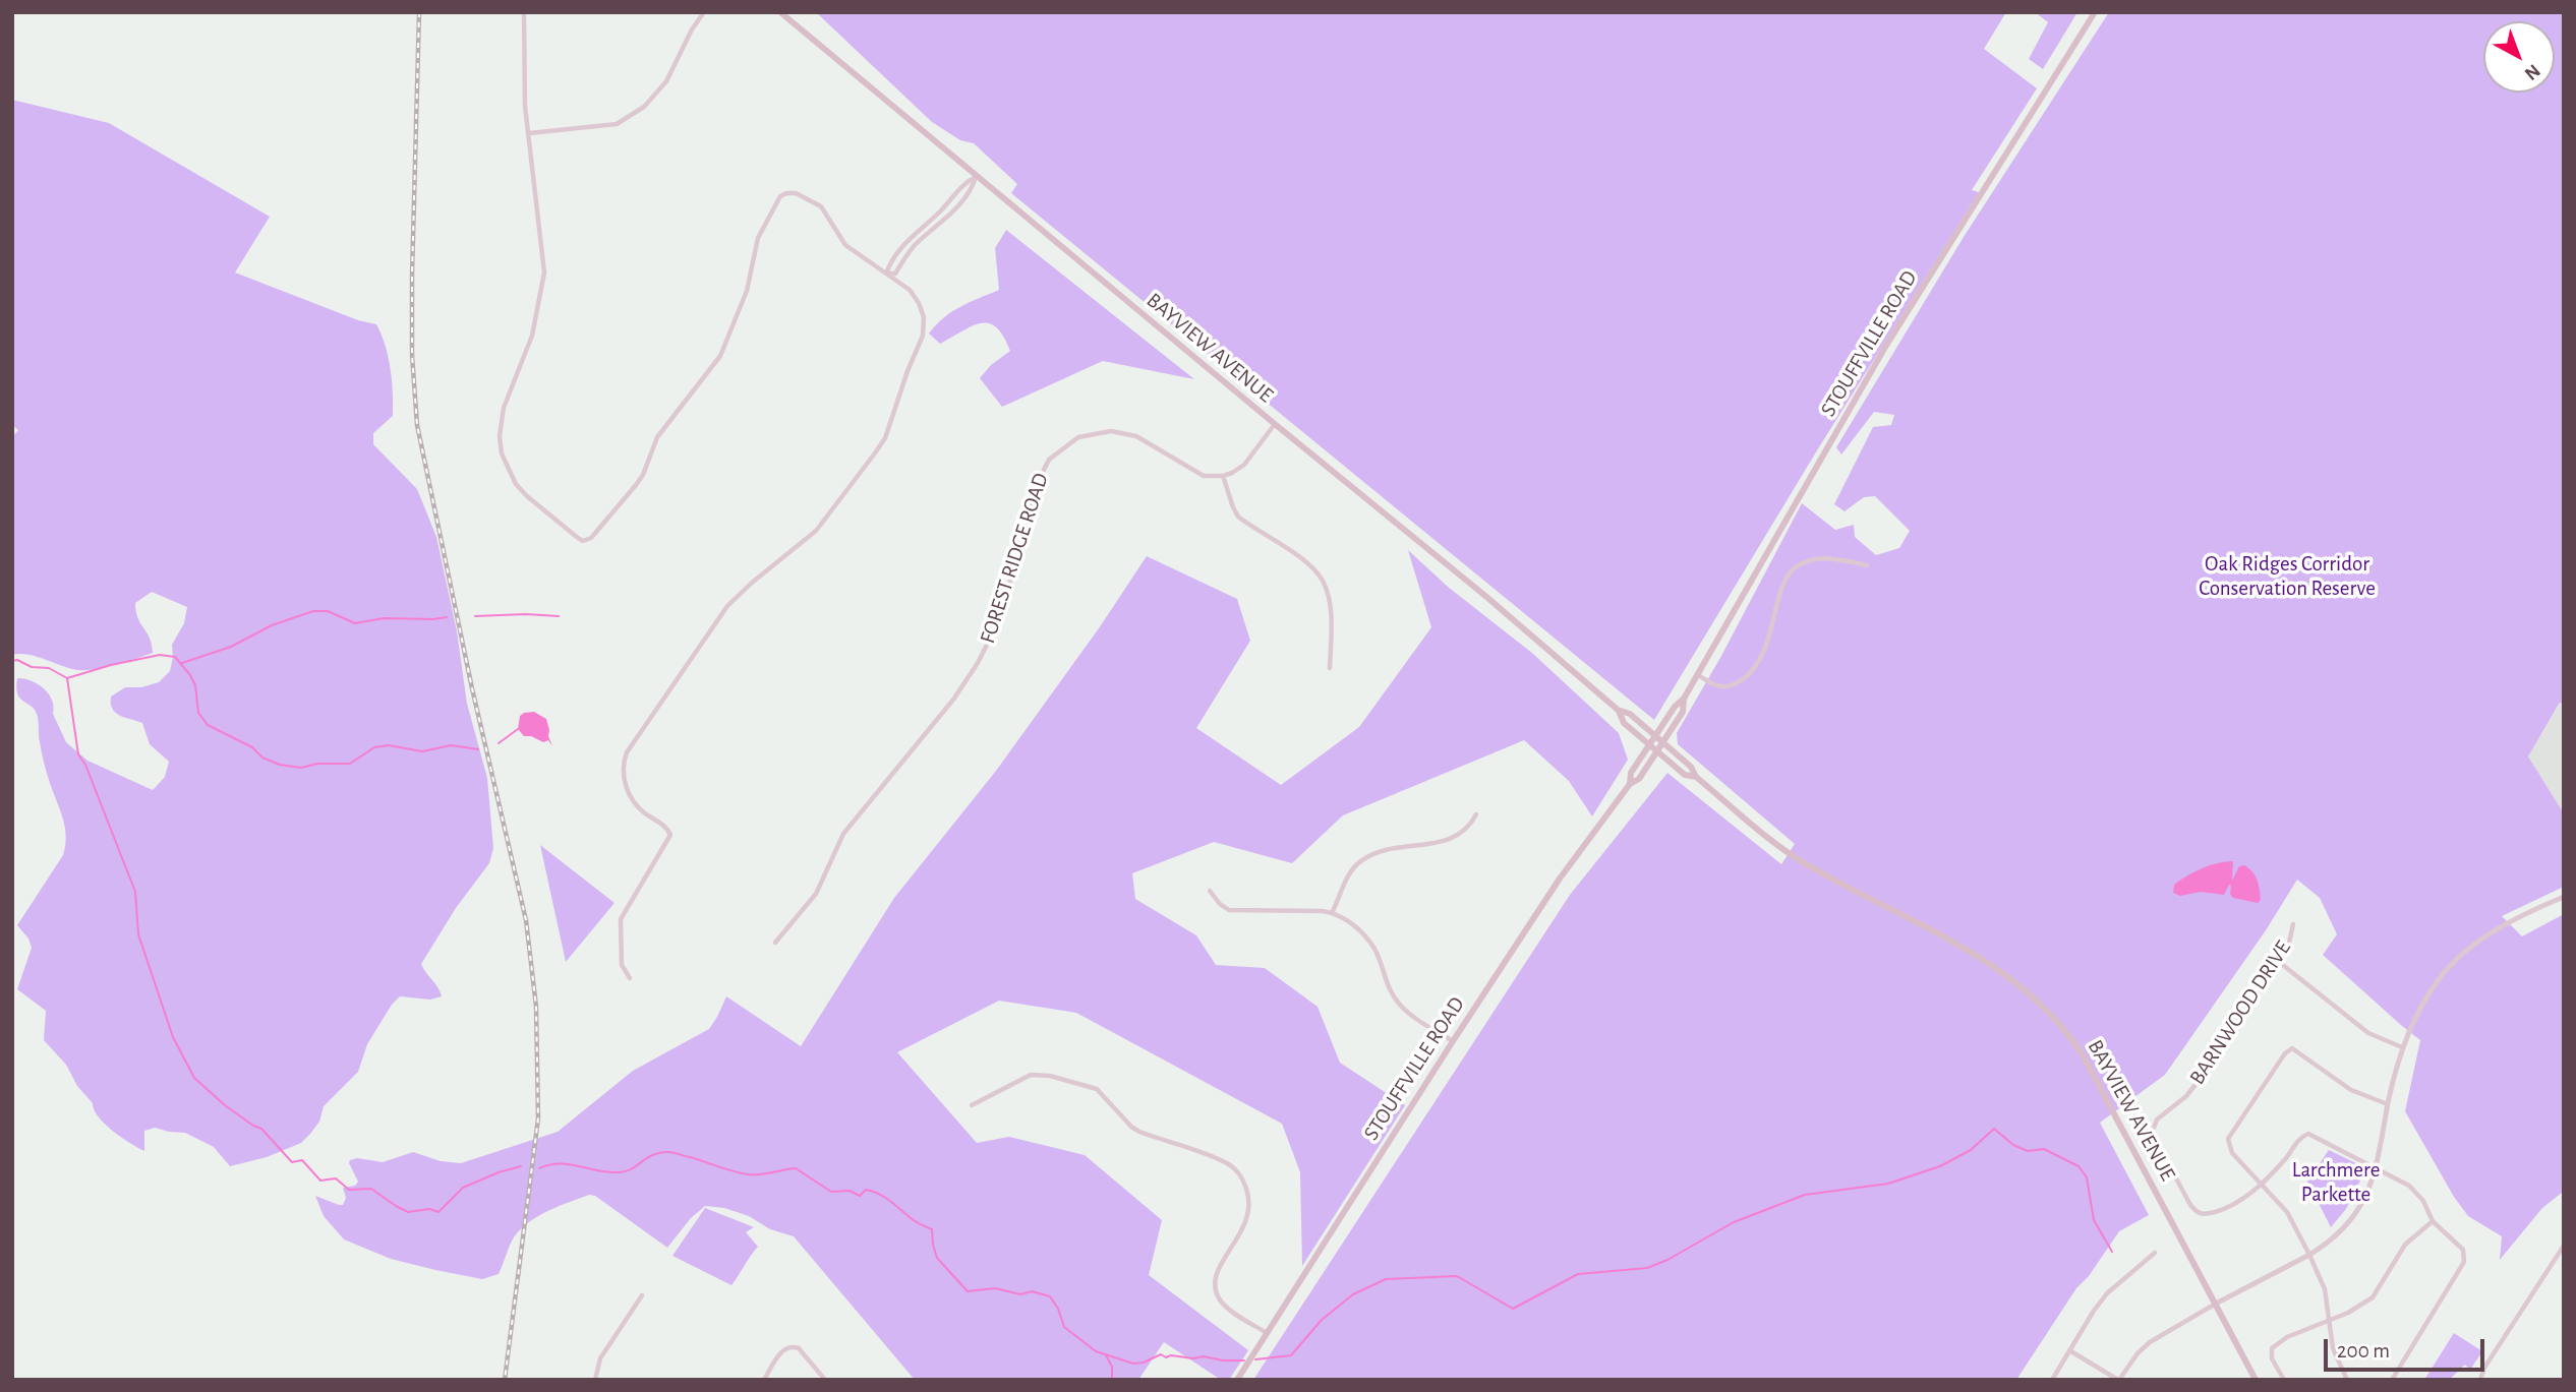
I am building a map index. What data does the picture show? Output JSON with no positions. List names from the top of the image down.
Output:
{
  "streets": {
    "main road": ["STOUFFVILLE ROAD", "BAYVIEW AVENUE"],
    "street": ["FOREST RIDGE ROAD", "BARNWOOD DRIVE"]
  },
  "crossings": [
    ["STOUFFVILLE ROAD", "BAYVIEW AVENUE"]
  ],
  "parks": ["Oak Ridges Corridor Conservation Reserve", "Larchmere Parkette"],
  "scale_bar": "200 m",
  "north": "bottom right"
}
